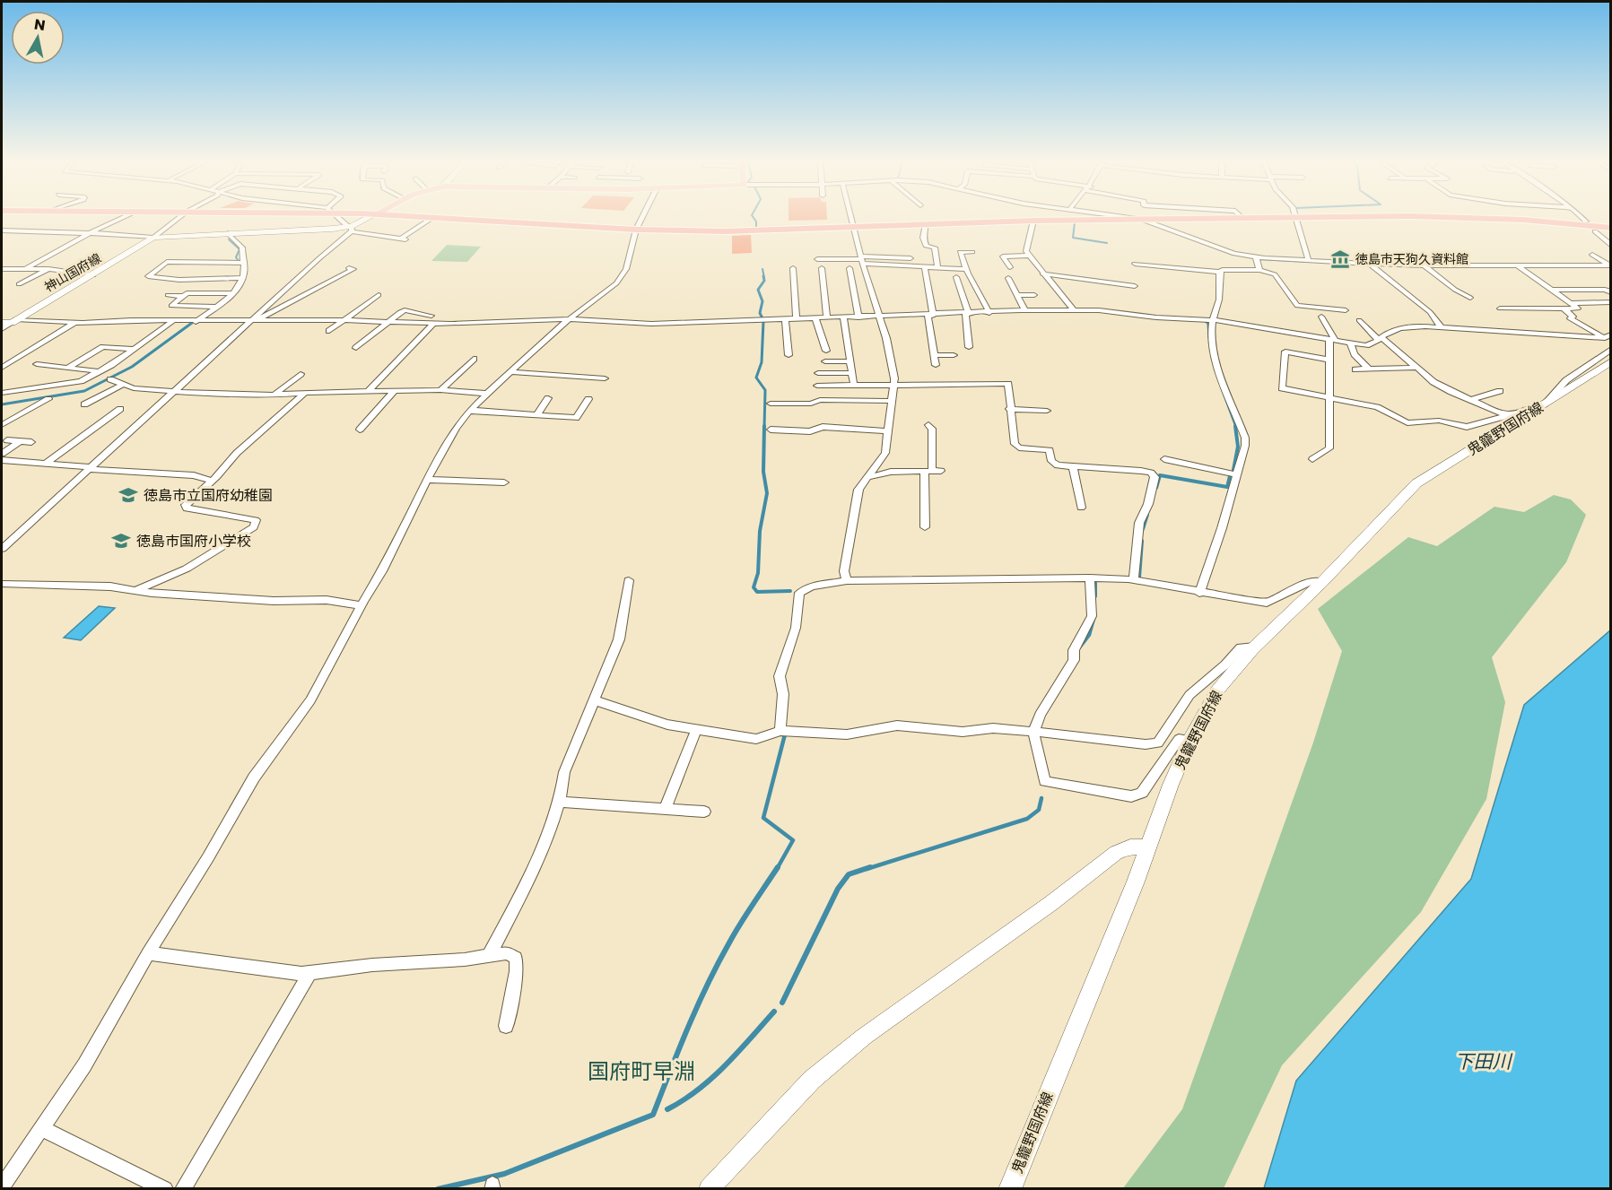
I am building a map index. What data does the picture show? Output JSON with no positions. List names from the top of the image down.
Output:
{
  "streets": {
    "main road": ["神山国府線", "鬼籠野国府線"]
  },
  "districts": ["国府町早淵"],
  "water": ["下田川"],
  "places": {
    "museum": ["徳島市天狗久資料館"],
    "school or university": ["徳島市立国府幼稚園", "徳島市国府小学校"]
  },
  "north": "top"
}
